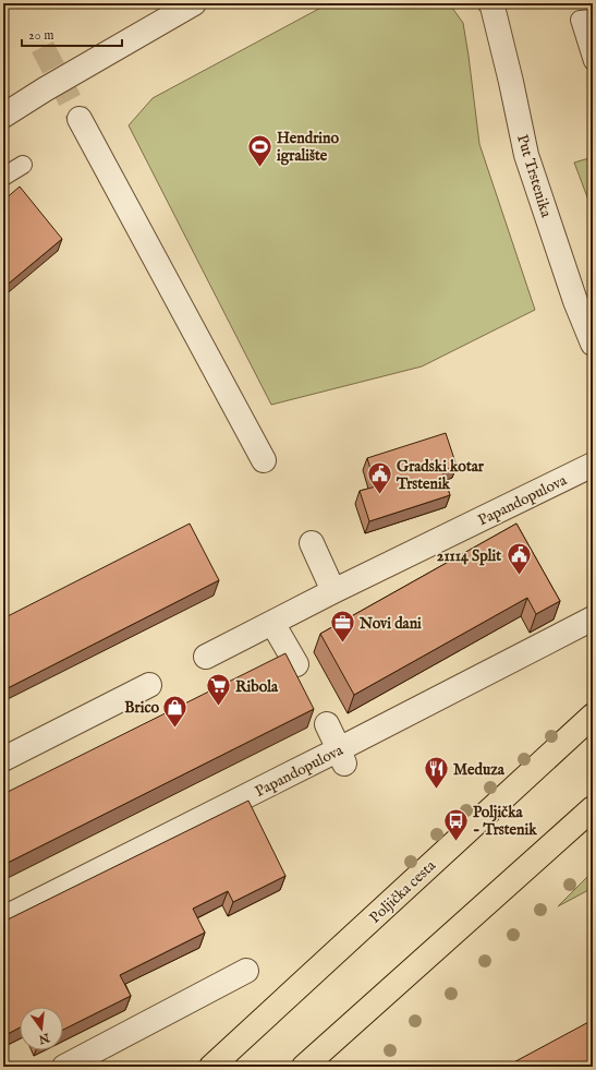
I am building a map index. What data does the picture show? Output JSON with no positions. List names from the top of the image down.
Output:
{
  "streets": {
    "main road": ["Poljička cesta"],
    "street": ["Put Trstenika", "Papandopulova"]
  },
  "places": {
    "sports": ["Hendrino igralište"],
    "public building": ["Gradski kotar Trstenik", "21114 Split"],
    "office": ["Novi dani"],
    "supermarket": ["Ribola"],
    "shop": ["Brico"],
    "restaurant": ["Meduza"],
    "bus stop": ["Poljička - Trstenik"]
  },
  "scale_bar": "20 m",
  "north": "bottom"
}
